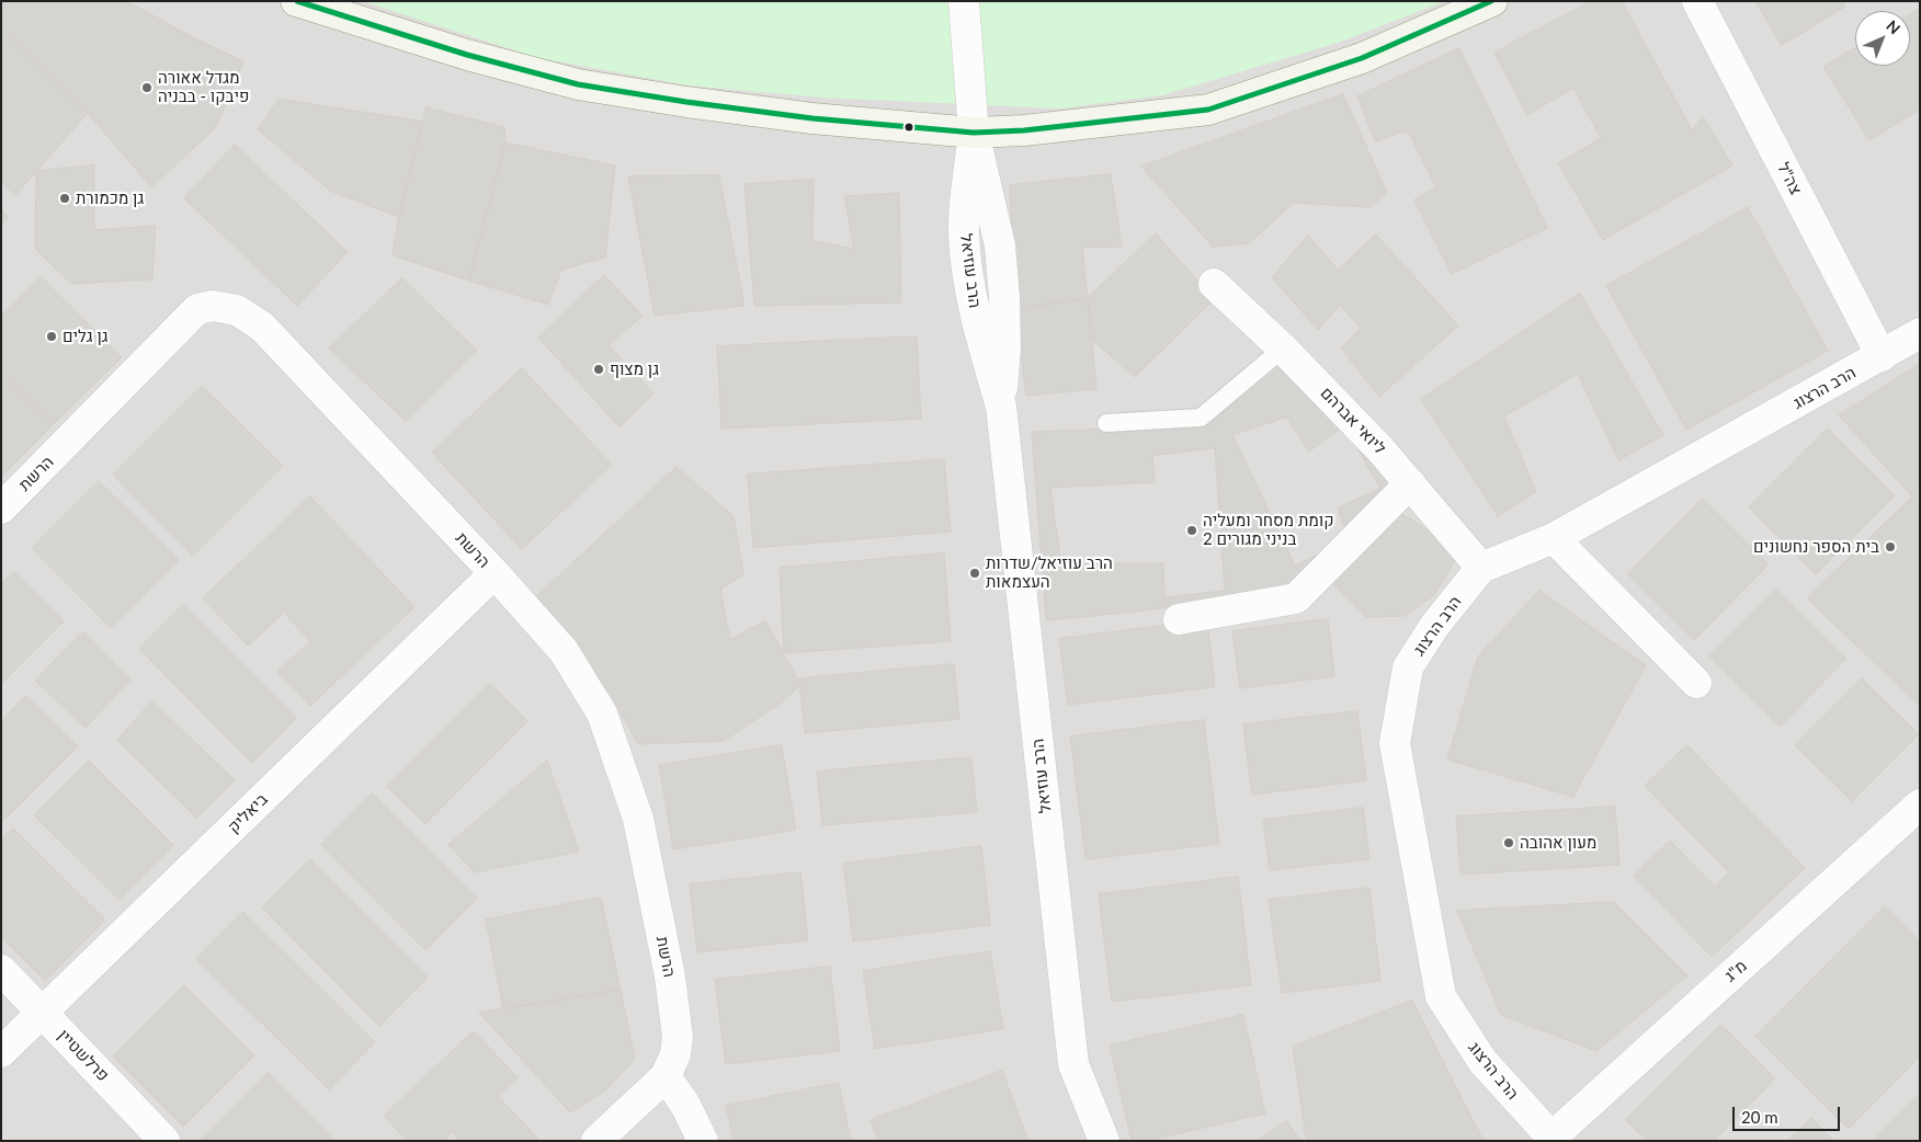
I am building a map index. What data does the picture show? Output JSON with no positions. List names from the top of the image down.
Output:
{
  "streets": {
    "street": [
      "צה\"ל",
      "הרב עוזיאל",
      "הרב הרצוג",
      "ליואי אברהם",
      "הרשת",
      "ביאליק",
      "מ\"ג",
      "פרלשטיין"
    ]
  },
  "crossings": [
    ["צה\"ל", "הרב הרצוג"],
    ["הרב הרצוג", "ליואי אברהם"],
    ["הרב הרצוג", "מ\"ג"],
    ["הרשת", "ביאליק"],
    ["ביאליק", "פרלשטיין"]
  ],
  "places": [
    "מגדל אאורה פיבקו - בבניה",
    "גן מכמורת",
    "גן גלים",
    "גן מצוף",
    "קומת מסחר ומעליה 2 בניני מגורים",
    "בית הספר נחשונים",
    "הרב עוזיאל/שדרות העצמאות",
    "מעון אהובה"
  ],
  "scale_bar": "20 m",
  "north": "top right"
}
